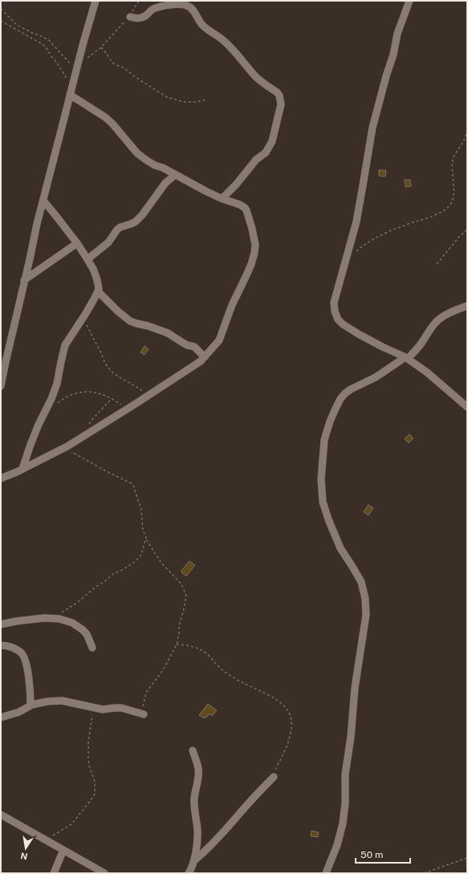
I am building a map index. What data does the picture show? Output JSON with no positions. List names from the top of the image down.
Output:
{
  "scale_bar": "50 m",
  "north": "bottom"
}
